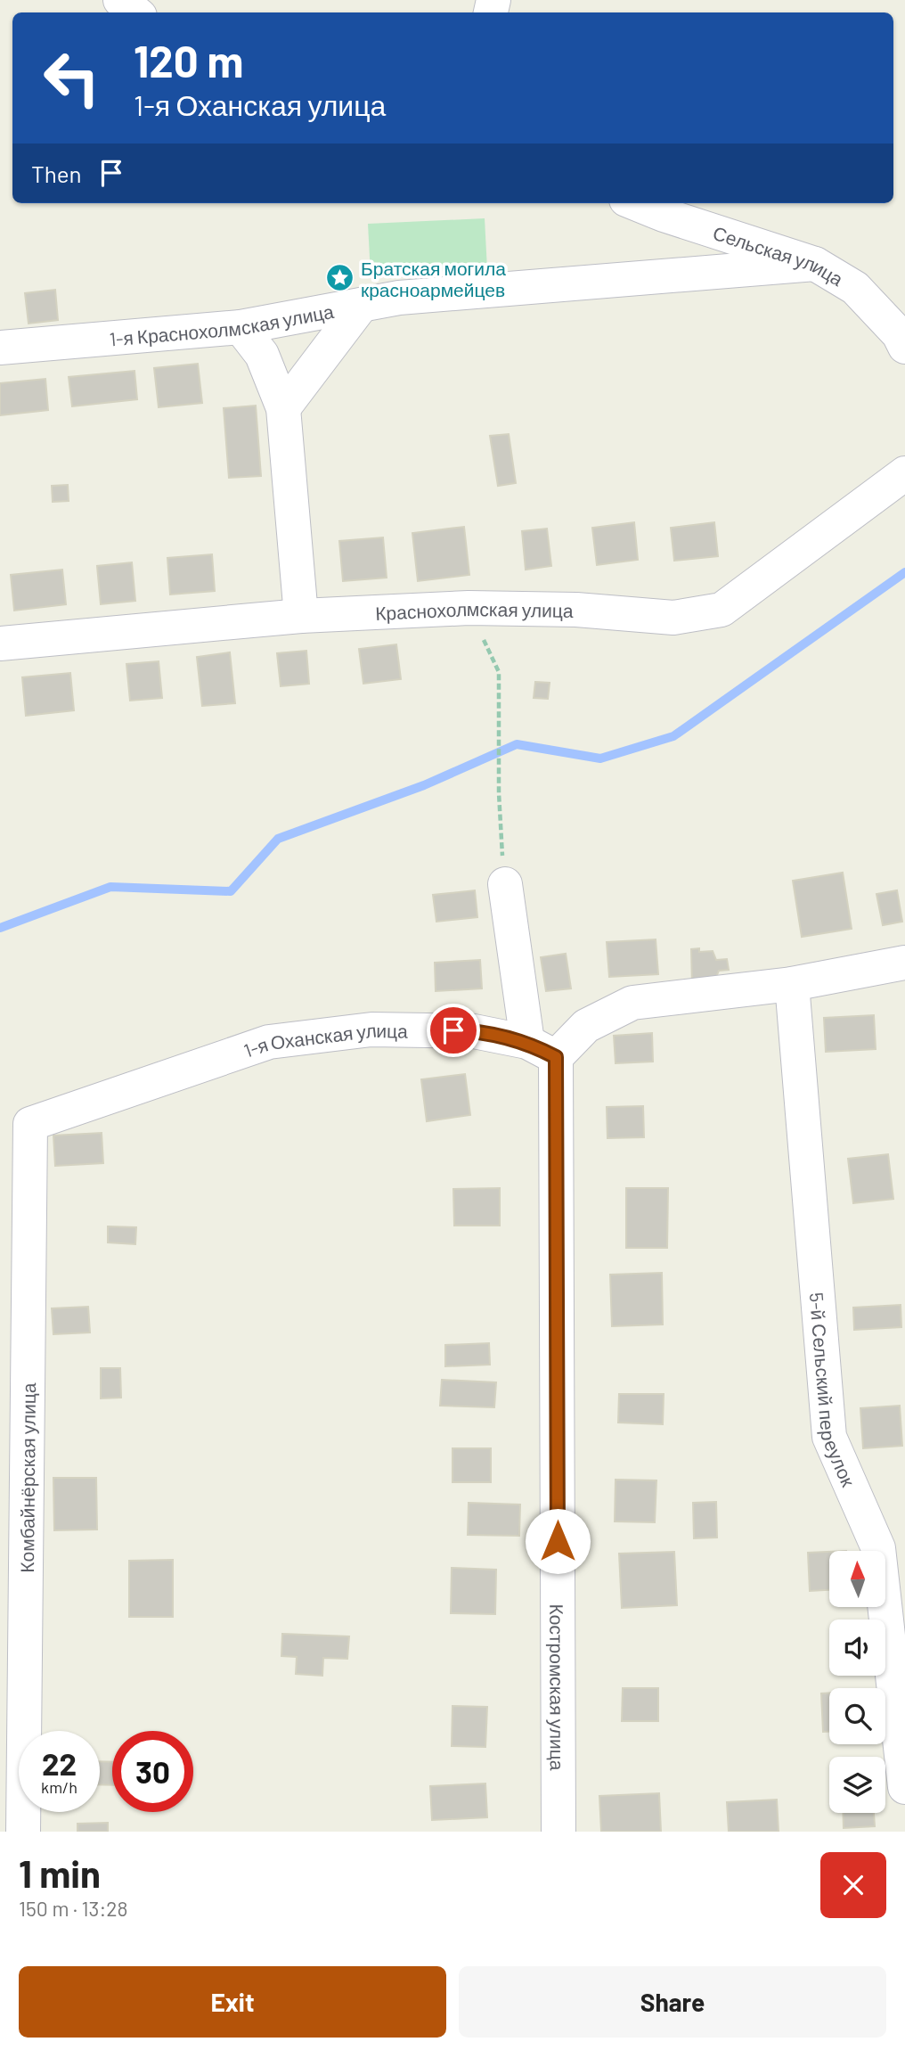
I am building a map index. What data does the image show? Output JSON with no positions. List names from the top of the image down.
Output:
{
  "streets": {
    "street": [
      "Сельская улица",
      "1-я Краснохолмская улица",
      "Краснохолмская улица",
      "1-я Оханская улица",
      "5-й Сельский переулок",
      "Комбайнёрская улица",
      "Костромская улица"
    ]
  },
  "crossings": [
    ["Сельская улица", "1-я Краснохолмская улица"],
    ["1-я Оханская улица", "Комбайнёрская улица"],
    ["1-я Оханская улица", "Костромская улица"]
  ],
  "places": {
    "place": ["Братская могила красноармейцев"]
  },
  "north": "top",
  "page": {
    "turn": ["120 m", "1-я Оханская улица"],
    "then": "Then",
    "speed": "22 km/h",
    "limit": "30",
    "heading": ["1 min", "150 m · 13:28"],
    "buttons": ["Exit", "Share"]
  }
}
